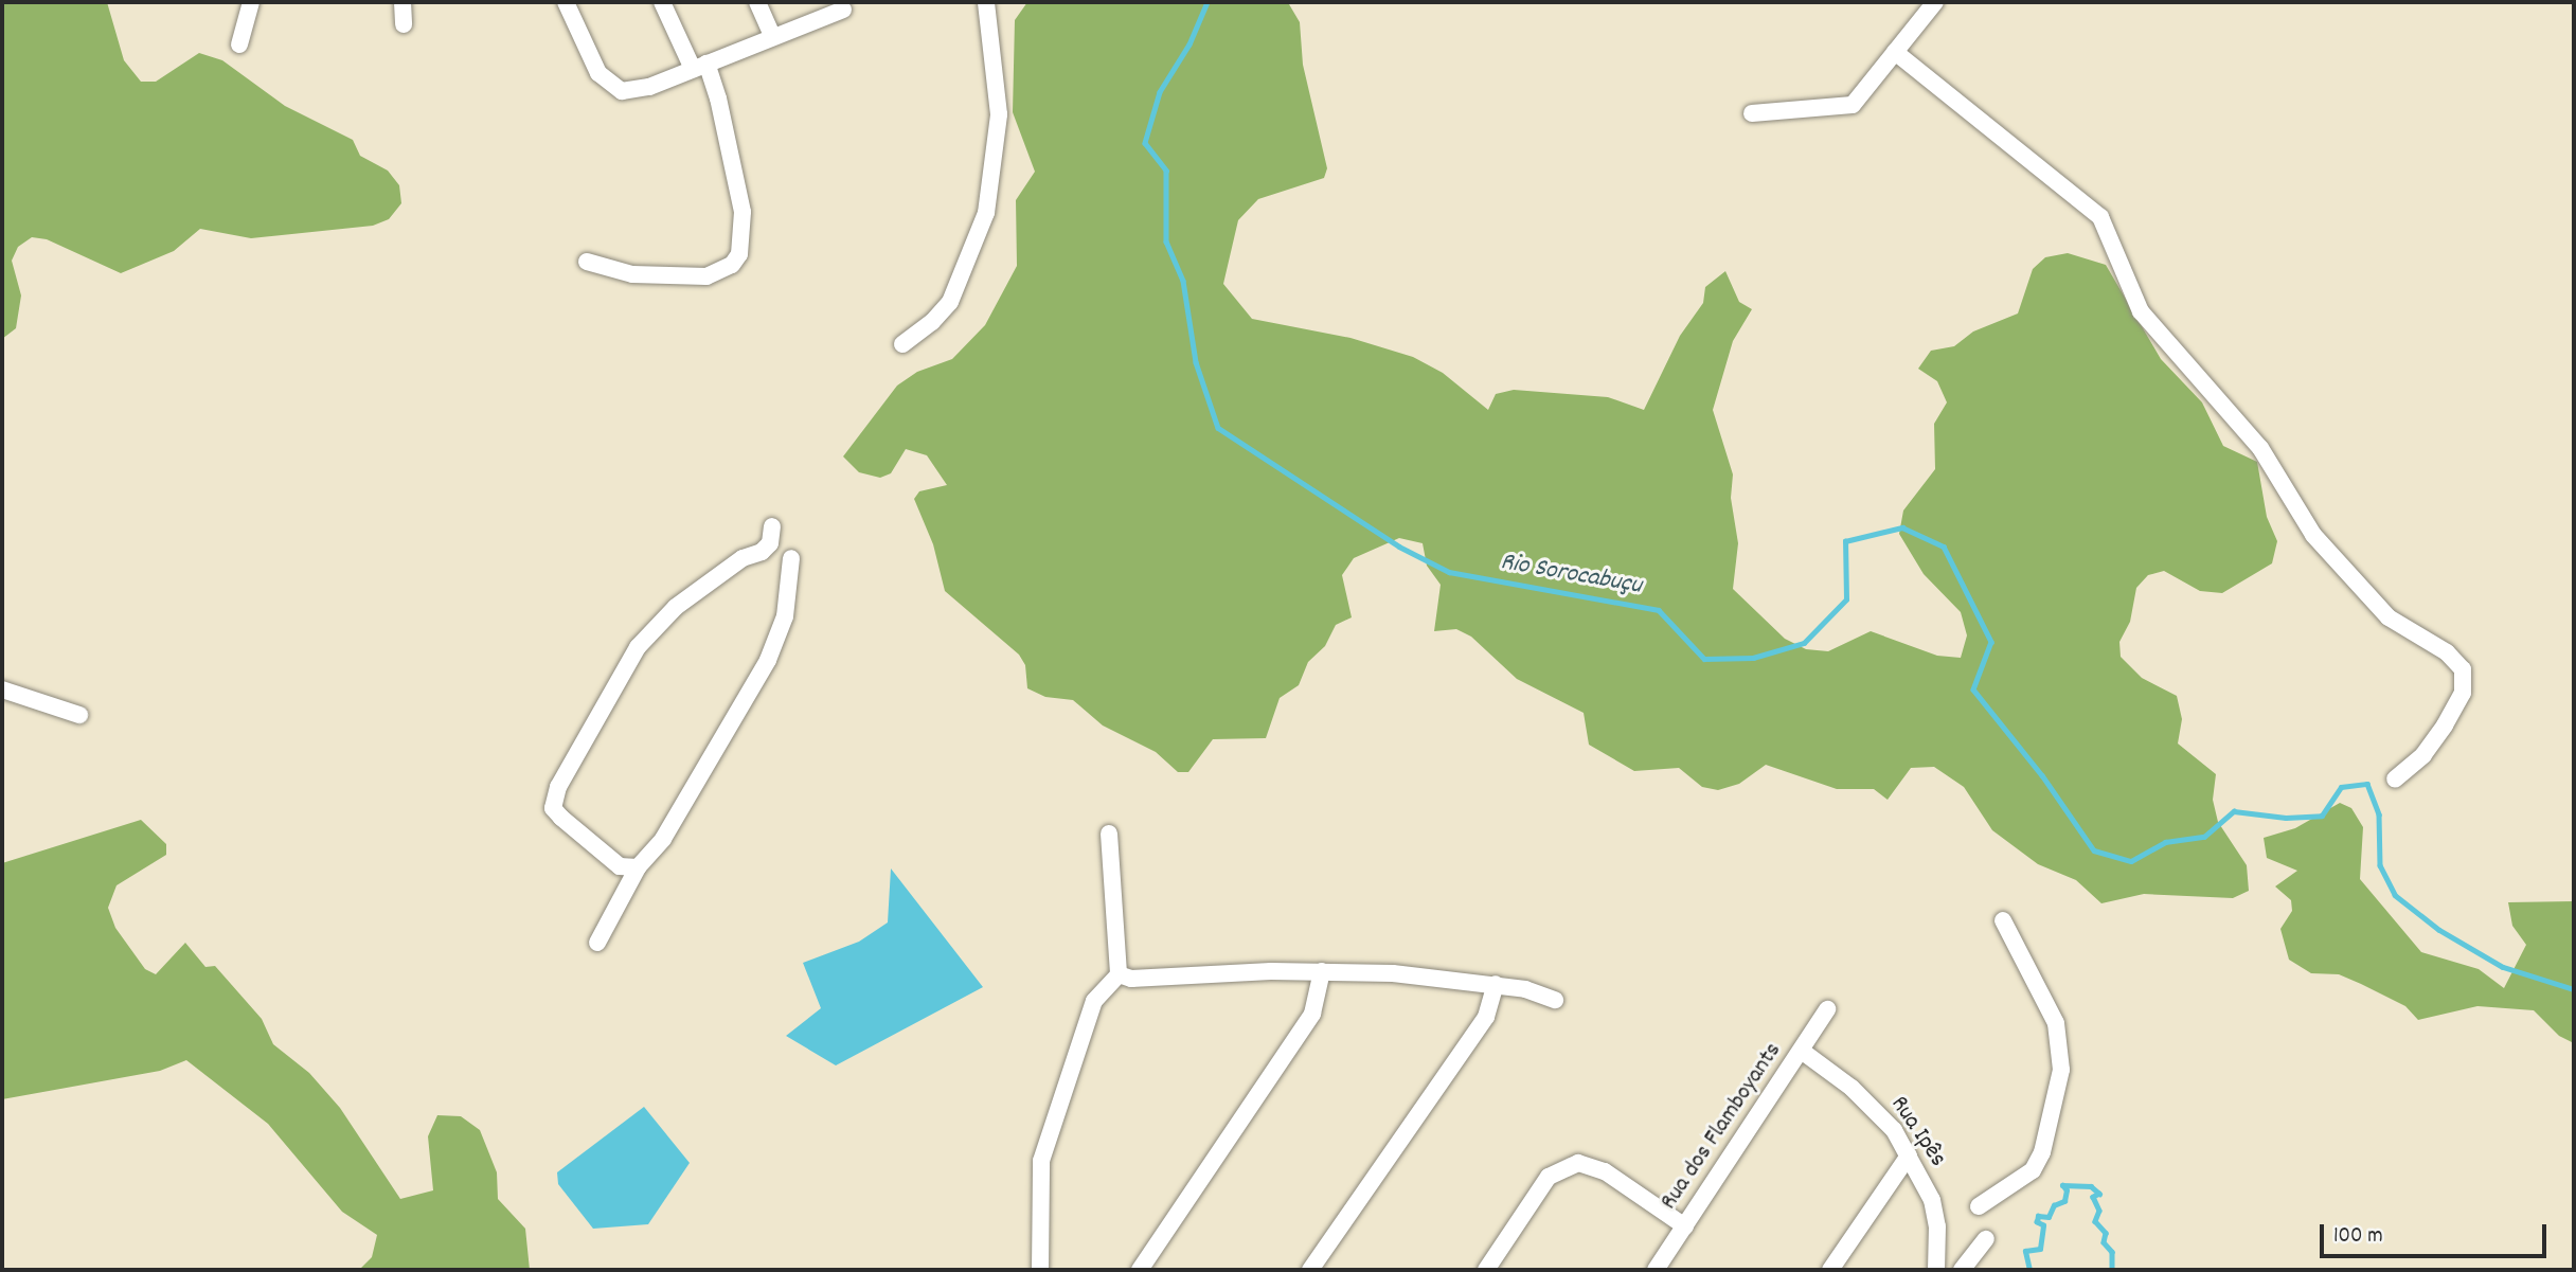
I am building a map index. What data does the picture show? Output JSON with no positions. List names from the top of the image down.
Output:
{
  "streets": {
    "street": ["Rua dos Flamboyants", "Rua Ipês"]
  },
  "crossings": [
    ["Rua dos Flamboyants", "Rua Ipês"]
  ],
  "water": ["Rio Sorocabuçu"],
  "scale_bar": "100 m"
}
